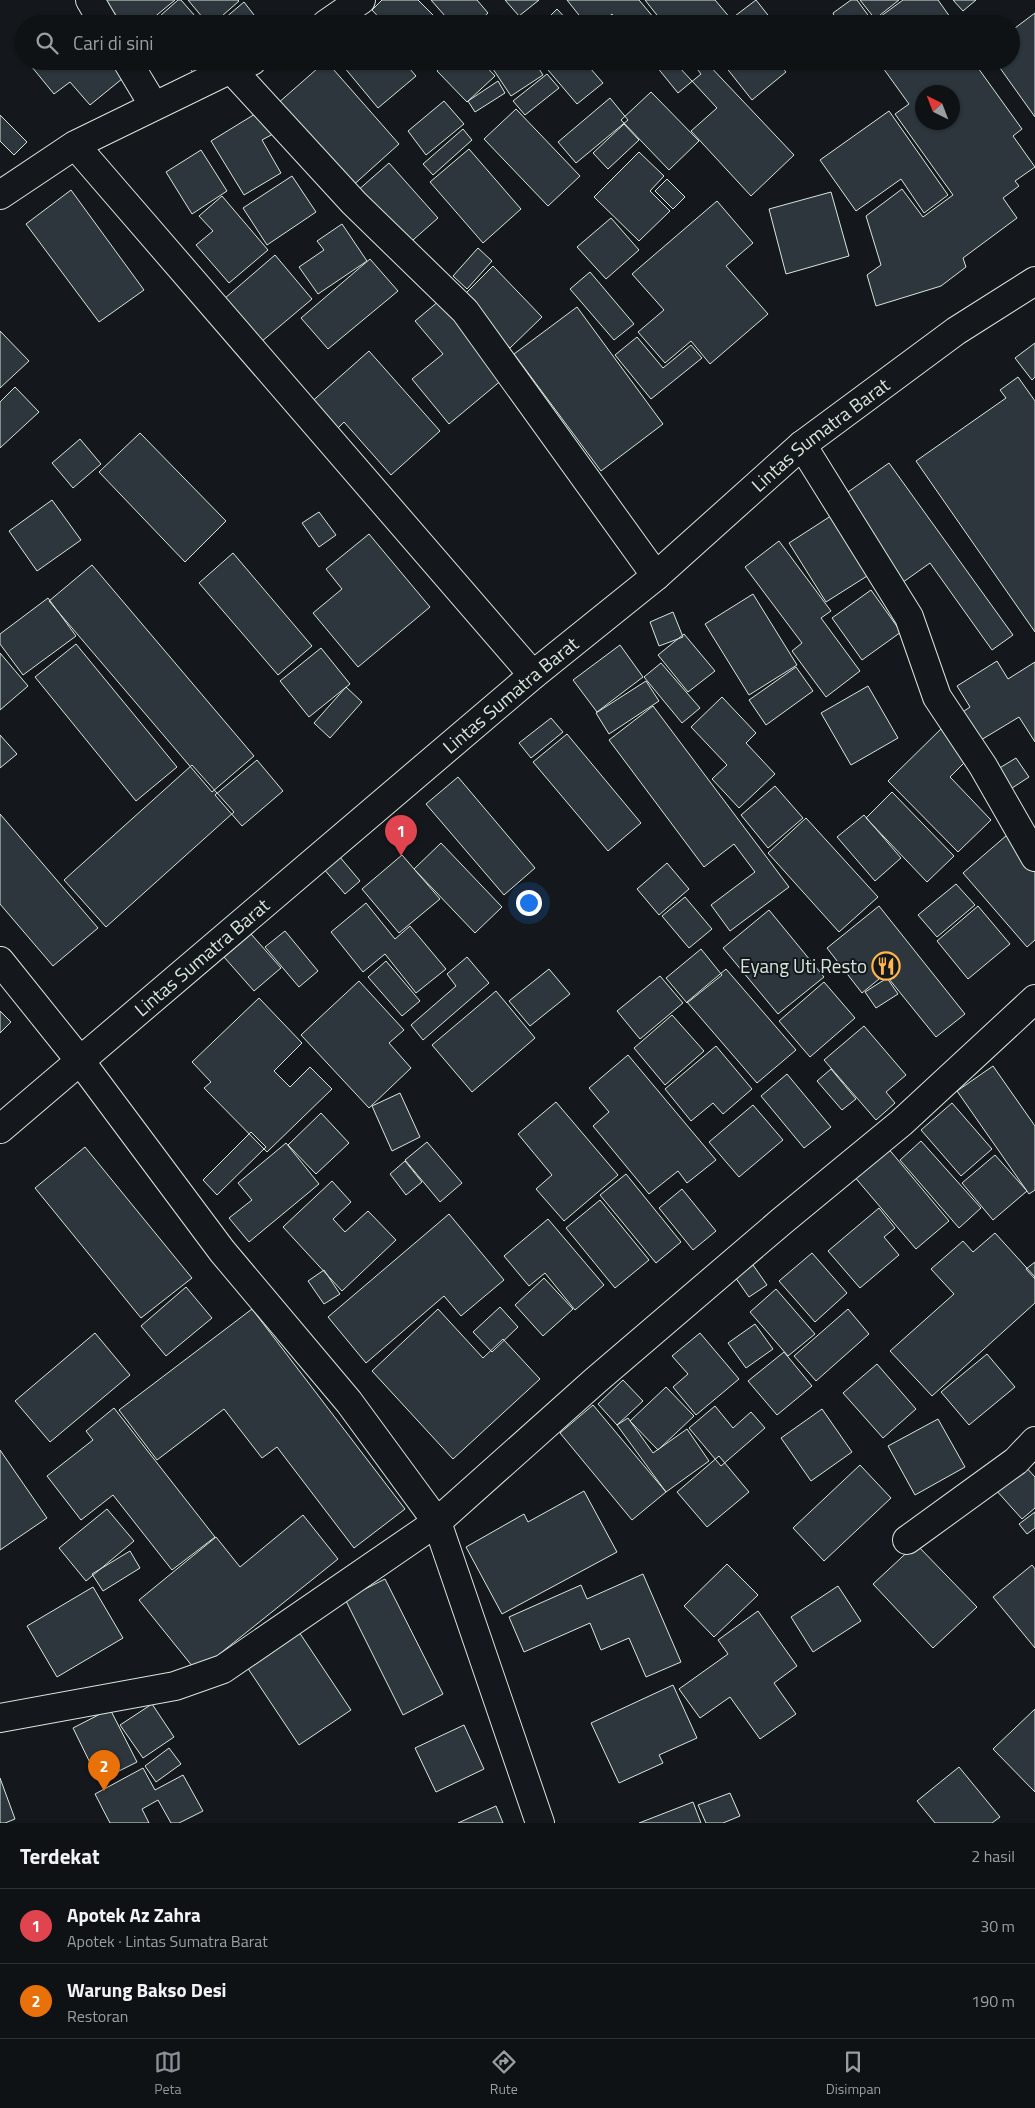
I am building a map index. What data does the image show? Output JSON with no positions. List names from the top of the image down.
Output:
{
  "streets": {
    "main road": ["Lintas Sumatra Barat"]
  },
  "places": {
    "restaurant": ["Eyang Uti Resto"]
  },
  "north": "top left",
  "page": {
    "search": "Cari di sini",
    "pins": ["1", "2"],
    "heading": ["Terdekat", "2 hasil"],
    "list": [
      {
        "mark": "1",
        "name": "Apotek Az Zahra",
        "note": "Apotek · Lintas Sumatra Barat",
        "value": "30 m"
      },
      {
        "mark": "2",
        "name": "Warung Bakso Desi",
        "note": "Restoran",
        "value": "190 m"
      }
    ],
    "nav": ["Peta", "Rute", "Disimpan"]
  }
}
